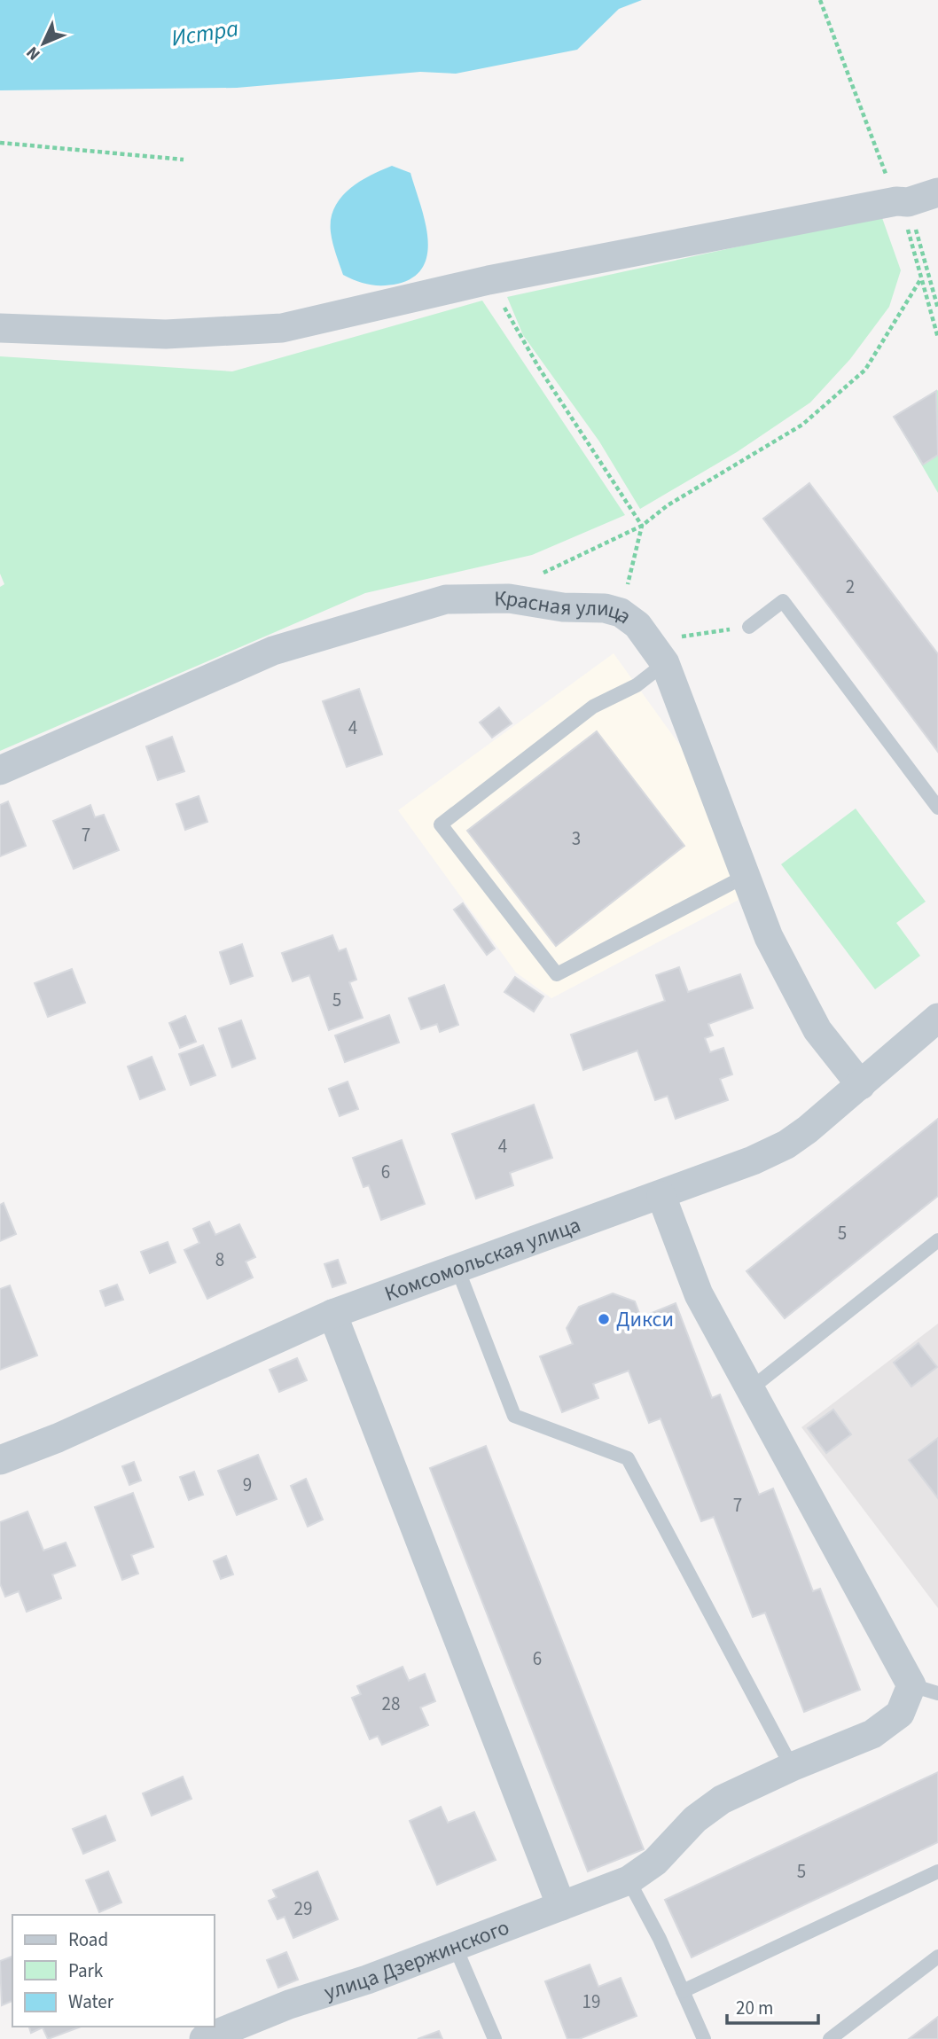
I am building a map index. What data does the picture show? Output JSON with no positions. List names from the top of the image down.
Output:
{
  "streets": {
    "street": ["Красная улица", "Комсомольская улица", "улица Дзержинского"]
  },
  "crossings": [
    ["Красная улица", "Комсомольская улица"]
  ],
  "water": ["Истра"],
  "places": ["Дикси"],
  "house_numbers": [
    "2",
    "4",
    "7",
    "3",
    "5",
    "4",
    "6",
    "5",
    "8",
    "9",
    "7",
    "6",
    "28",
    "5",
    "29",
    "19"
  ],
  "legend": ["Road", "Park", "Water"],
  "scale_bar": "20 m",
  "north": "bottom left"
}
